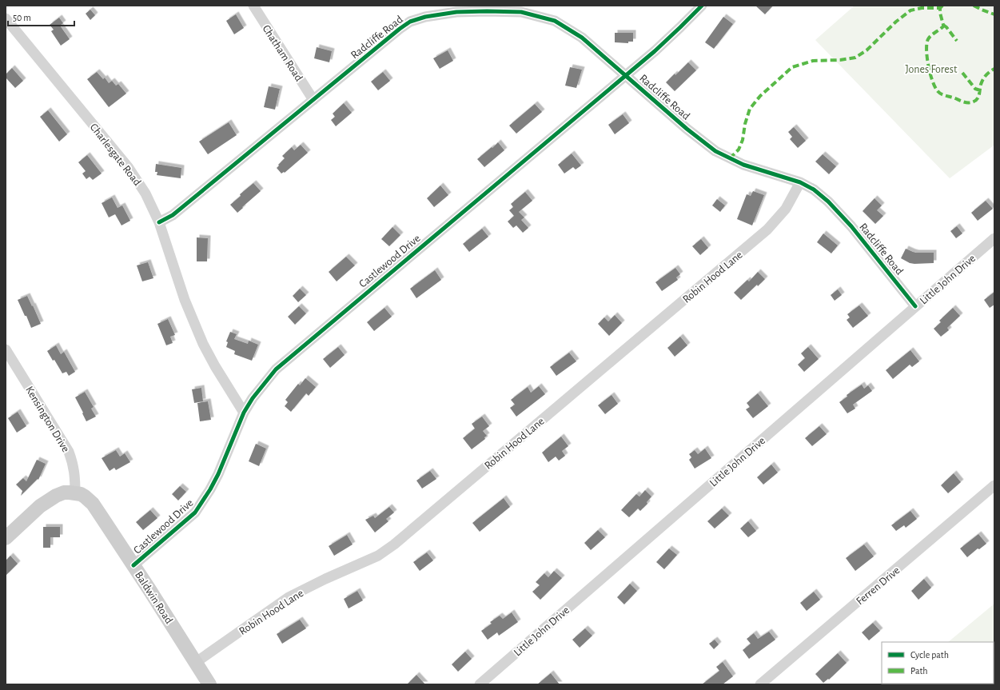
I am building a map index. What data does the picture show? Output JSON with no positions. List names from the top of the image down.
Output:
{
  "streets": {
    "street": [
      "Radcliffe Road",
      "Chatham Road",
      "Charlesgate Road",
      "Castlewood Drive",
      "Robin Hood Lane",
      "Little John Drive",
      "Kensington Drive",
      "Ferren Drive",
      "Baldwin Road"
    ]
  },
  "crossings": [
    ["Radcliffe Road", "Chatham Road"],
    ["Radcliffe Road", "Charlesgate Road"],
    ["Radcliffe Road", "Castlewood Drive"],
    ["Radcliffe Road", "Robin Hood Lane"],
    ["Radcliffe Road", "Little John Drive"],
    ["Charlesgate Road", "Castlewood Drive"],
    ["Castlewood Drive", "Baldwin Road"],
    ["Robin Hood Lane", "Baldwin Road"],
    ["Kensington Drive", "Baldwin Road"]
  ],
  "parks": ["Jones Forest"],
  "legend": ["Cycle path", "Path"],
  "scale_bar": "50 m"
}
